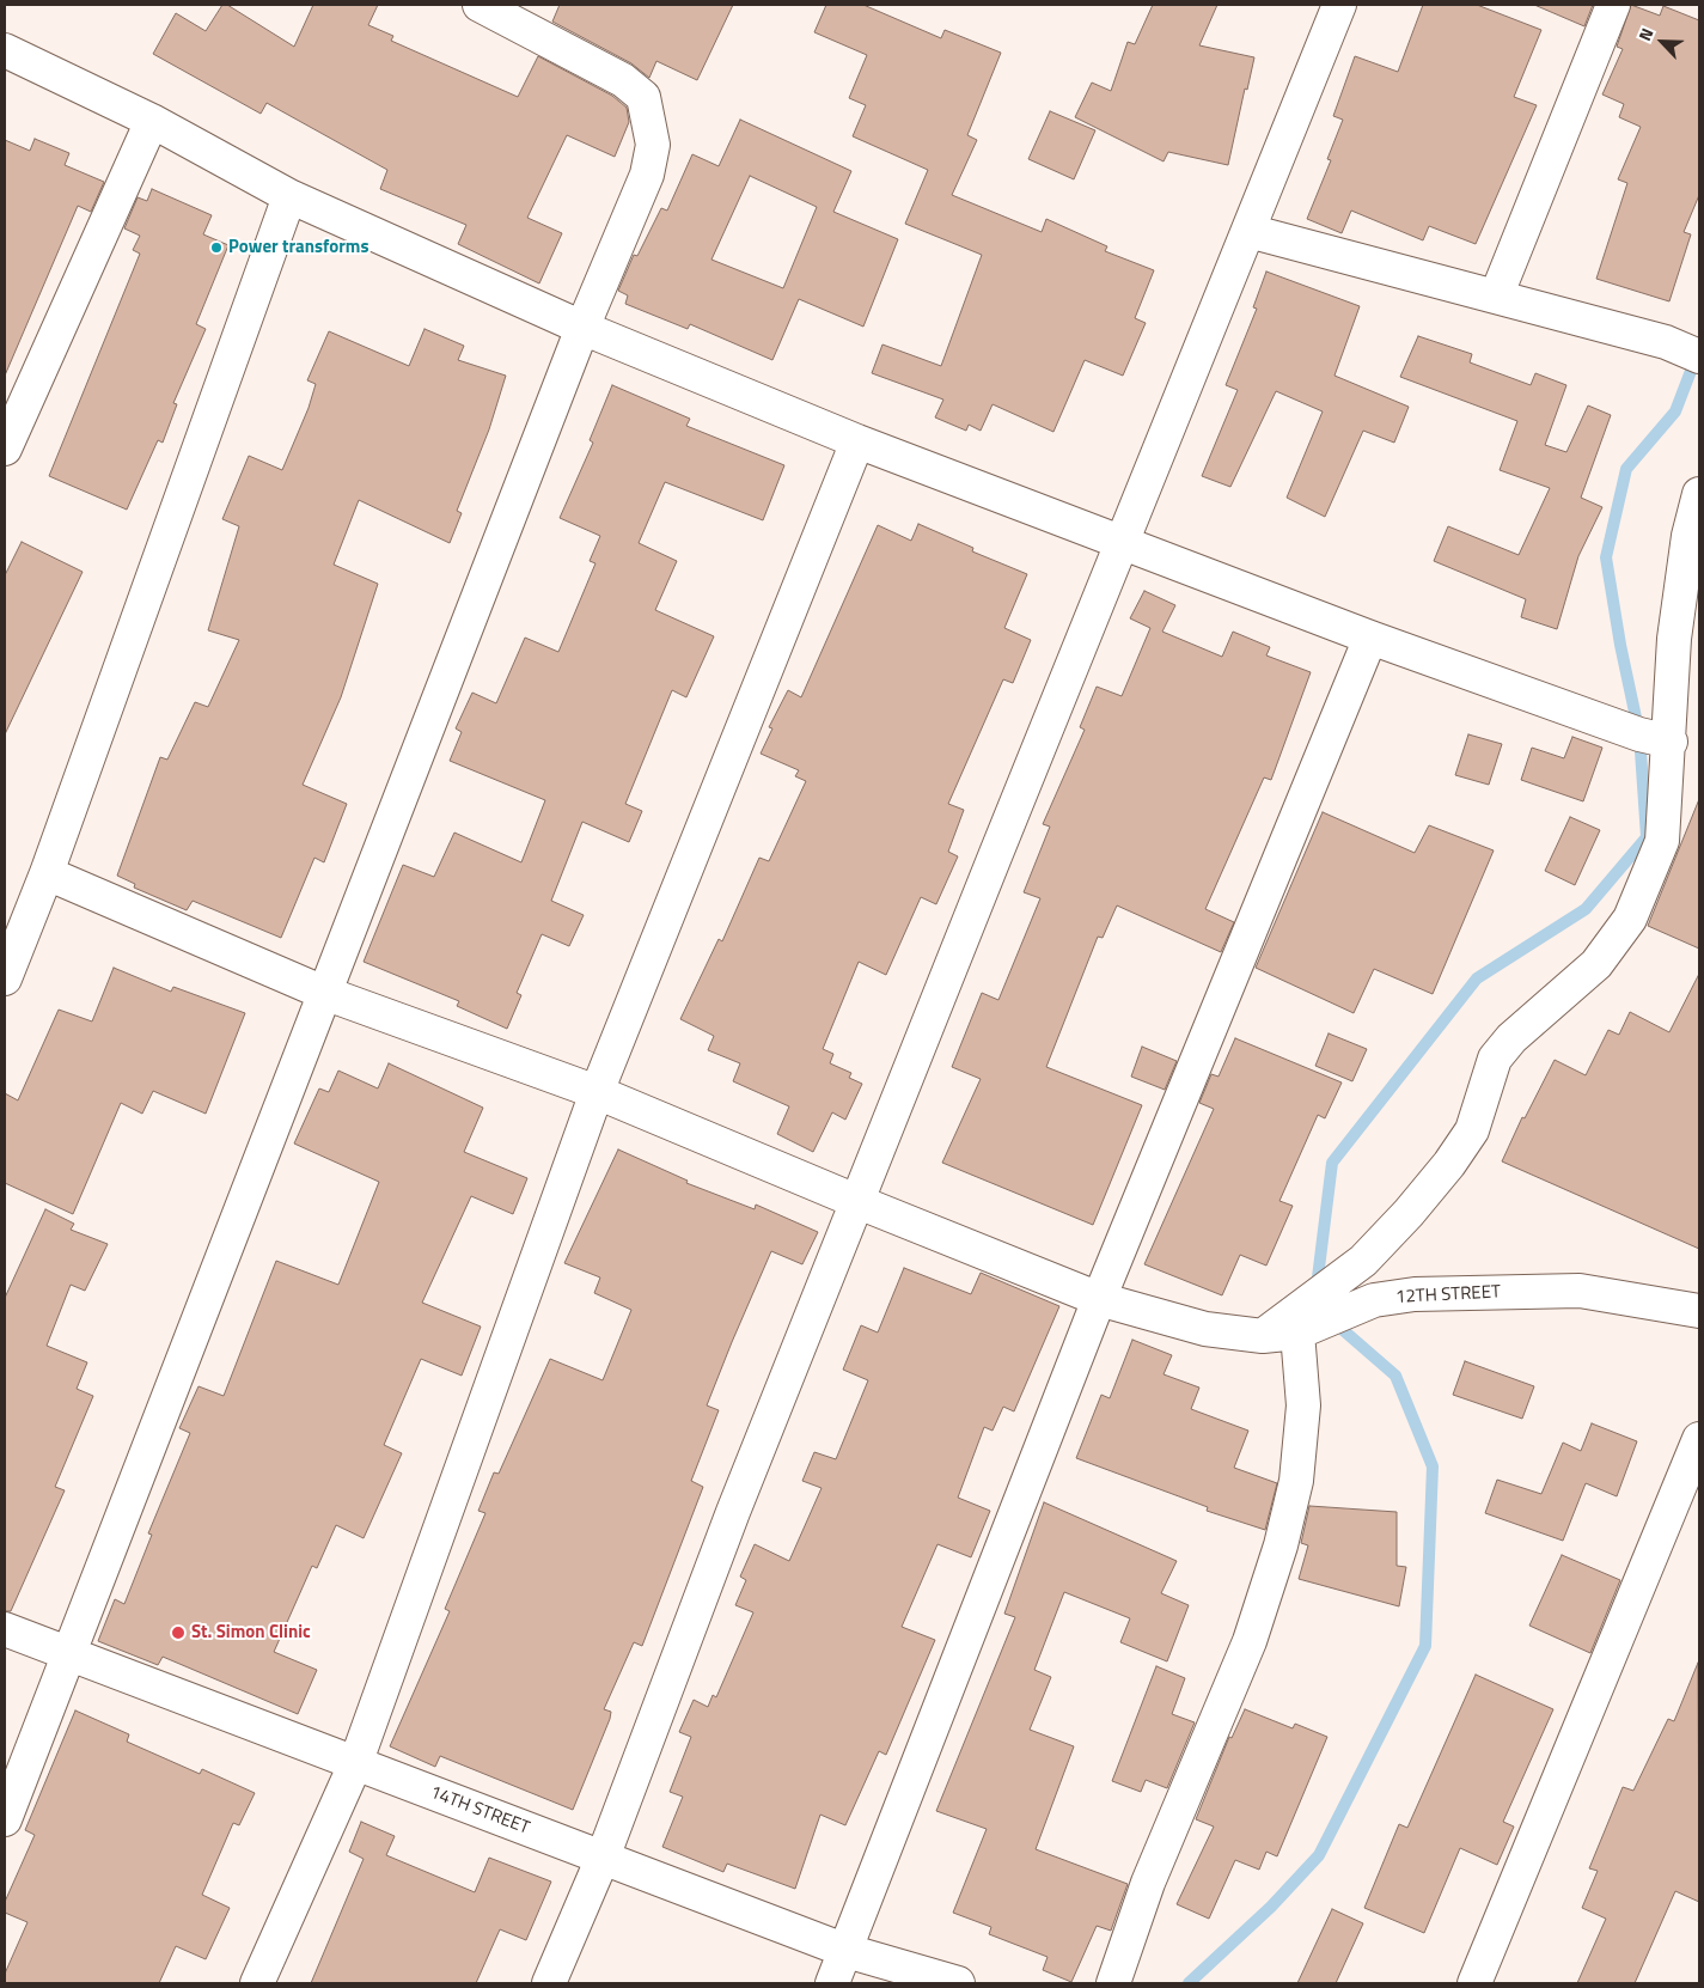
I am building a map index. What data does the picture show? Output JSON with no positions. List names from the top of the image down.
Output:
{
  "streets": {
    "street": ["12TH STREET", "14TH STREET"]
  },
  "places": ["Power transforms", "St. Simon Clinic"],
  "north": "top left"
}
